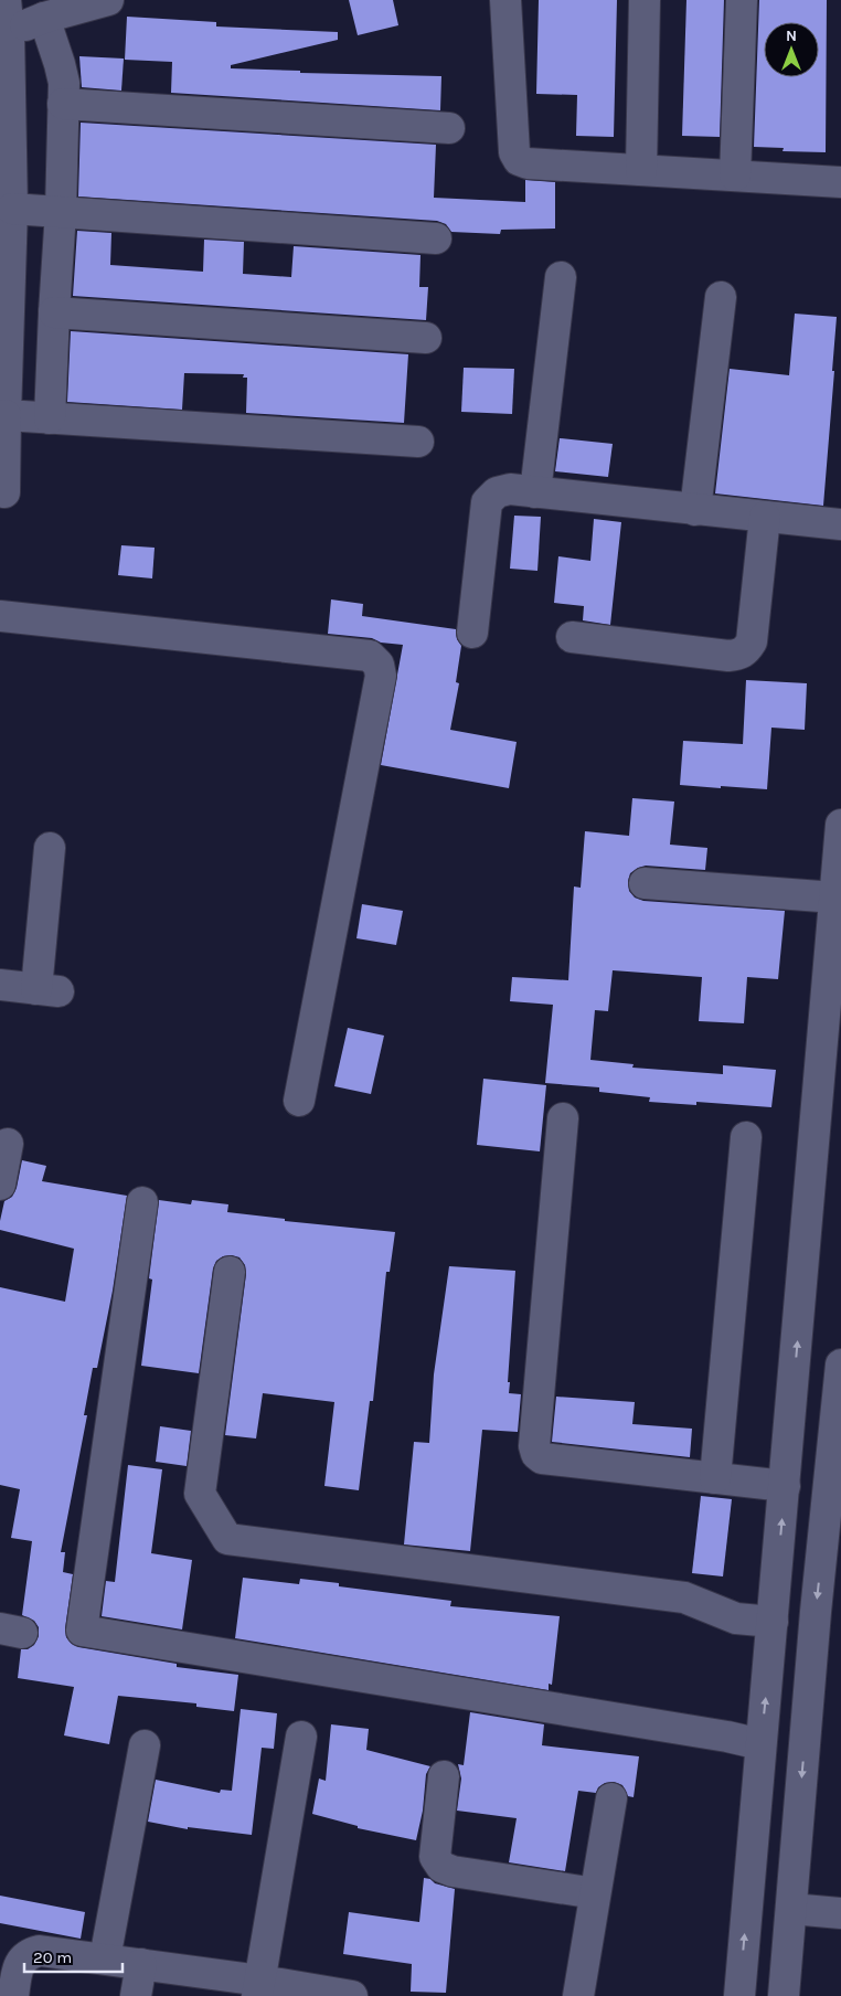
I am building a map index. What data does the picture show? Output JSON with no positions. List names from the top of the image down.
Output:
{
  "scale_bar": "20 m",
  "north": "top"
}
